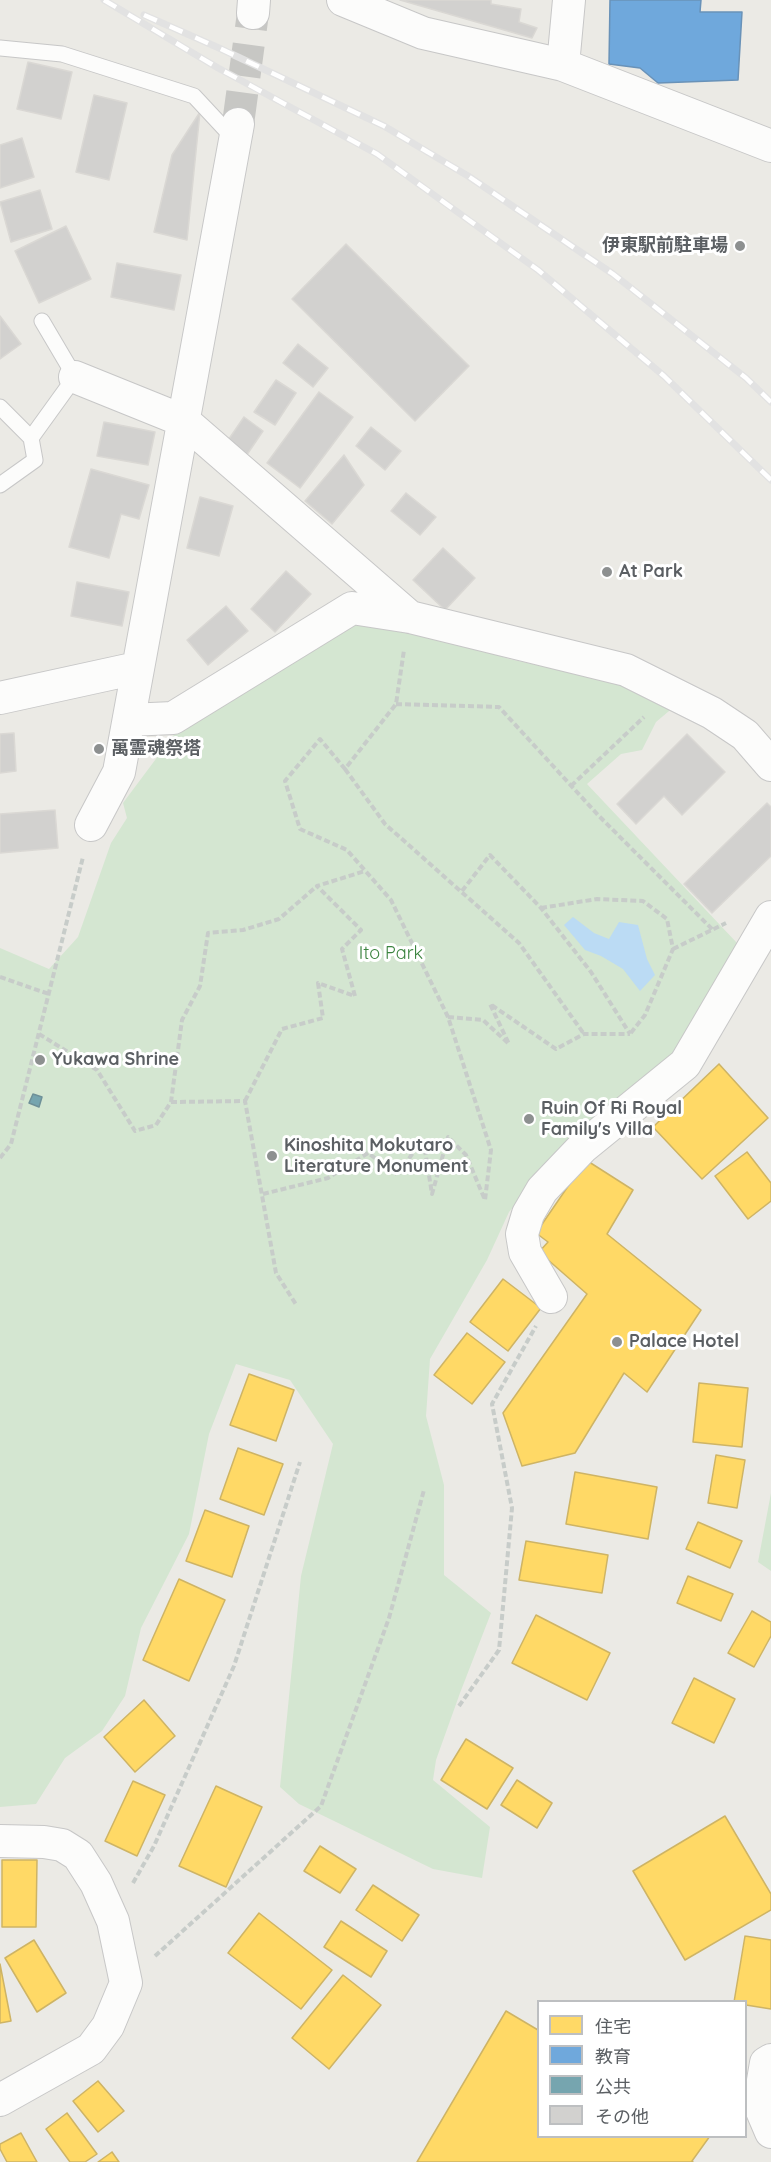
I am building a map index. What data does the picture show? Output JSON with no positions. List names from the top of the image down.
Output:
{
  "parks": ["Ito Park"],
  "places": [
    "伊東駅前駐車場",
    "At Park",
    "萬霊魂祭塔",
    "Yukawa Shrine",
    "Ruin Of Ri Royal Family's Villa",
    "Kinoshita Mokutaro Literature Monument",
    "Palace Hotel"
  ],
  "legend": [
    "住宅",
    "教育",
    "公共",
    "その他"
  ]
}
